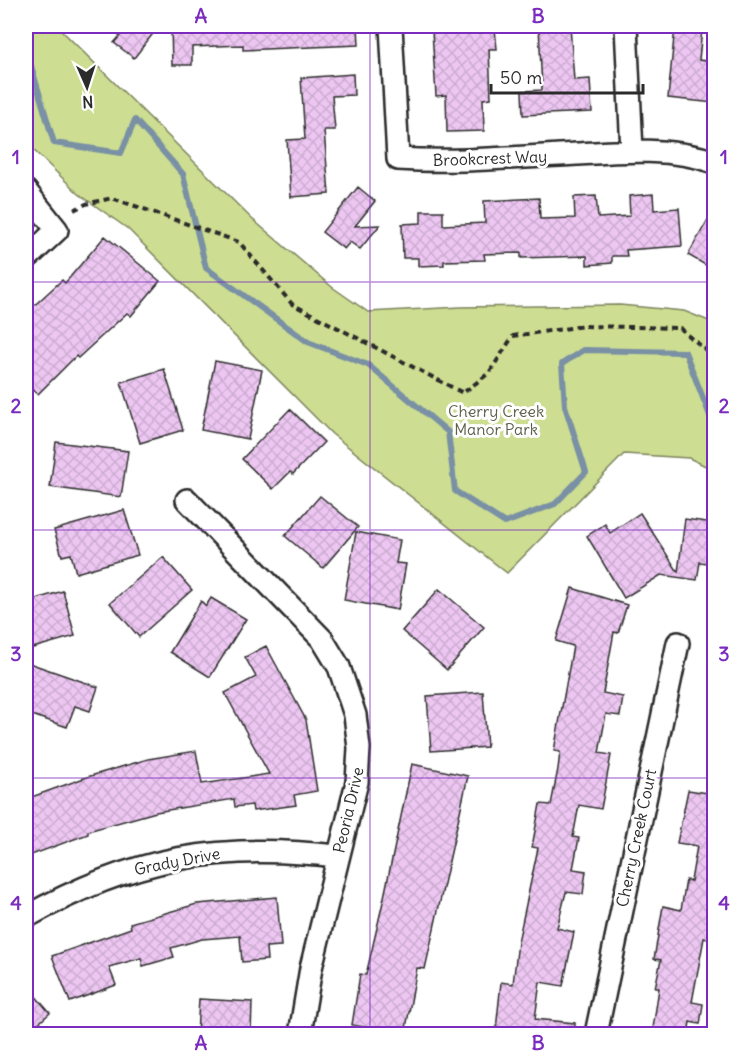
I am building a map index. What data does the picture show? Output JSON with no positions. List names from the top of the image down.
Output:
{
  "streets": {
    "street": [
      "Brookcrest Way",
      "Peoria Drive",
      "Cherry Creek Court",
      "Grady Drive"
    ]
  },
  "crossings": [
    ["Peoria Drive", "Grady Drive"]
  ],
  "parks": ["Cherry Creek Manor Park"],
  "scale_bar": "50 m",
  "north": "bottom",
  "grid": {
    "columns": ["A", "B"],
    "rows": [
      "1",
      "2",
      "3",
      "4"
    ]
  }
}
